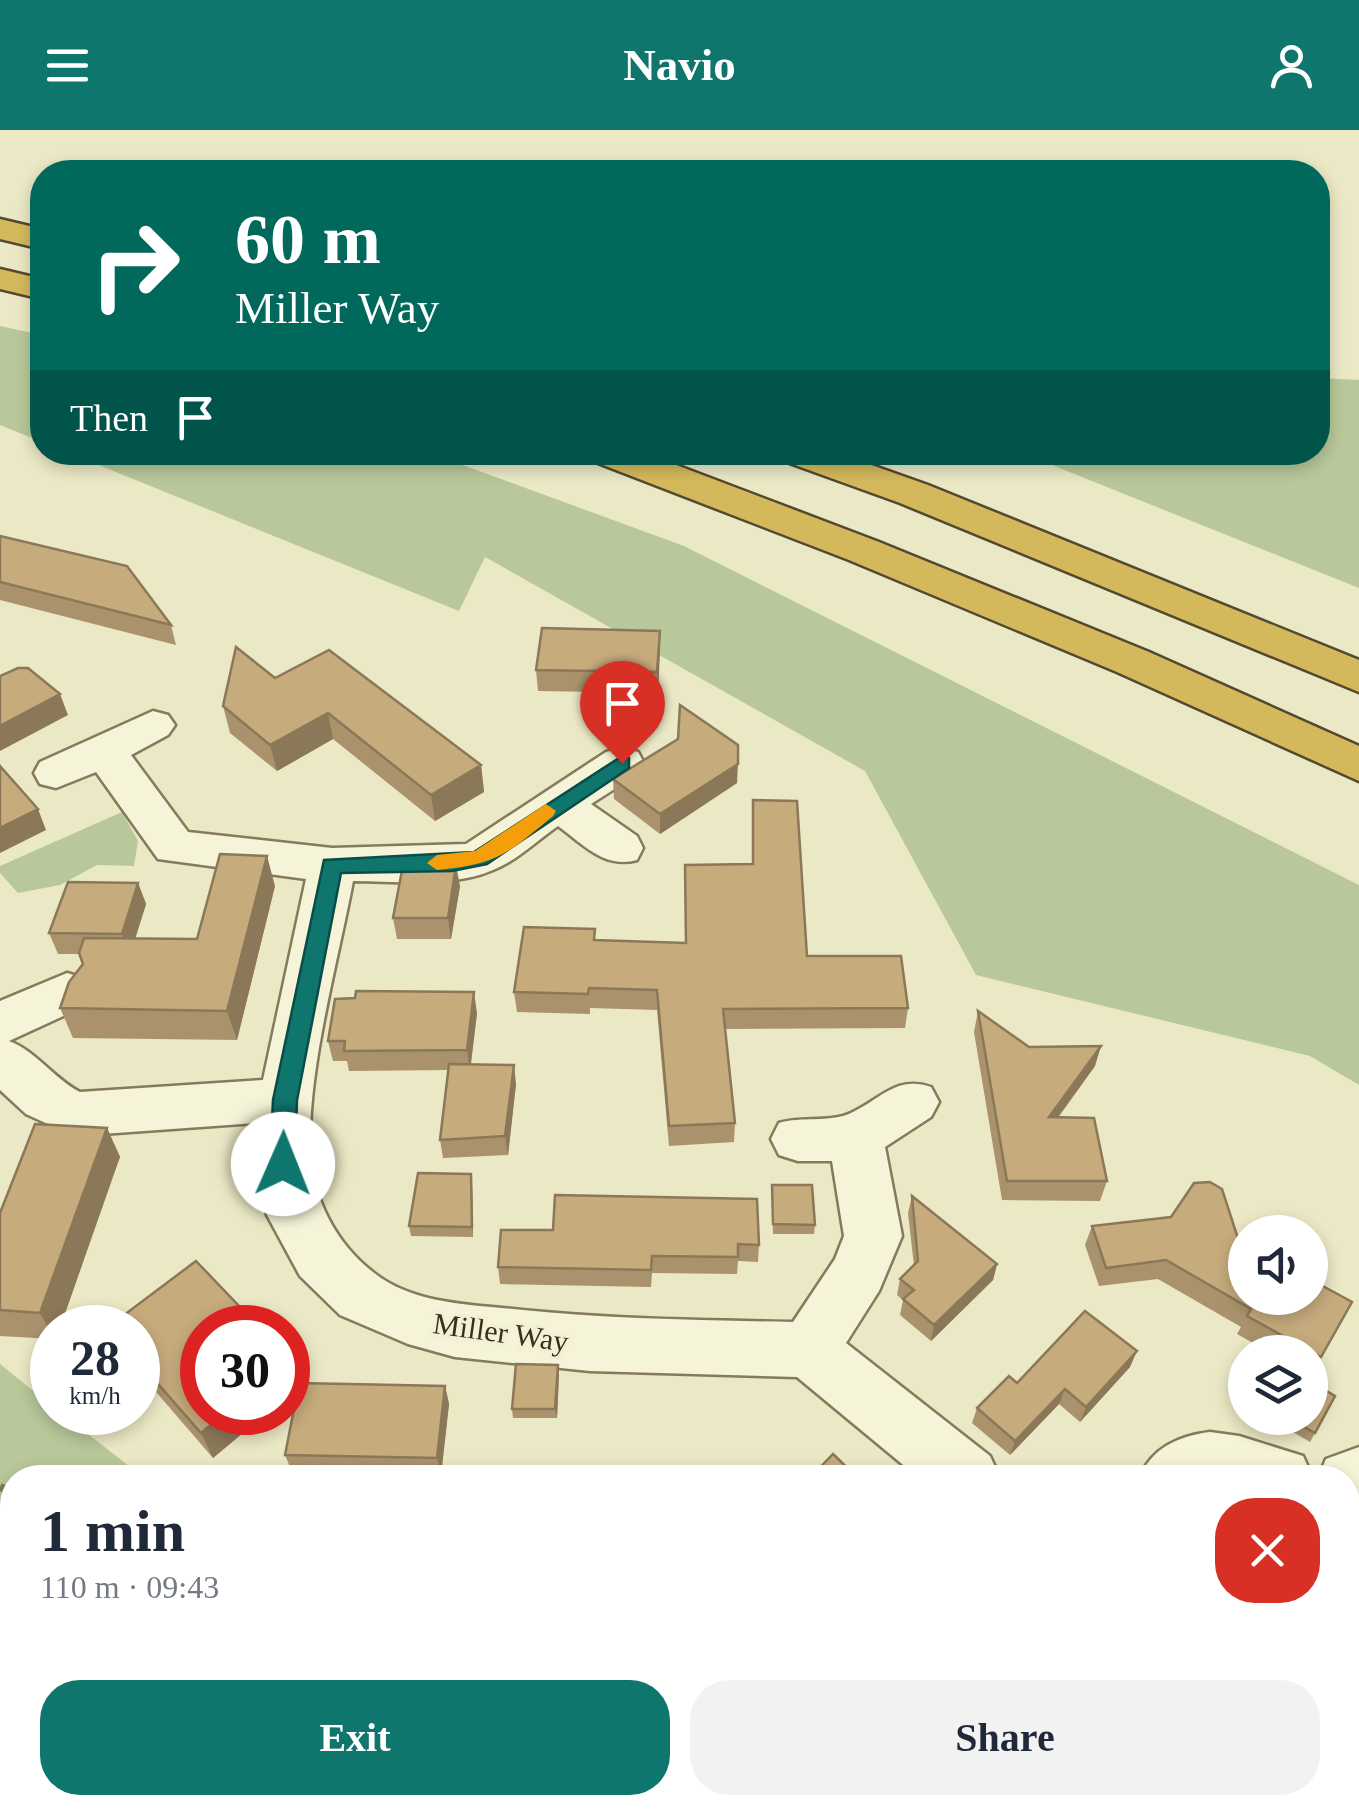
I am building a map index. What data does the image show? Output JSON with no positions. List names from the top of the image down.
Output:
{
  "streets": {
    "street": ["Miller Way"]
  },
  "page": {
    "header": "Navio",
    "turn": ["60 m", "Miller Way"],
    "then": "Then",
    "speed": "28 km/h",
    "limit": "30",
    "heading": ["1 min", "110 m · 09:43"],
    "buttons": ["Exit", "Share"]
  }
}
